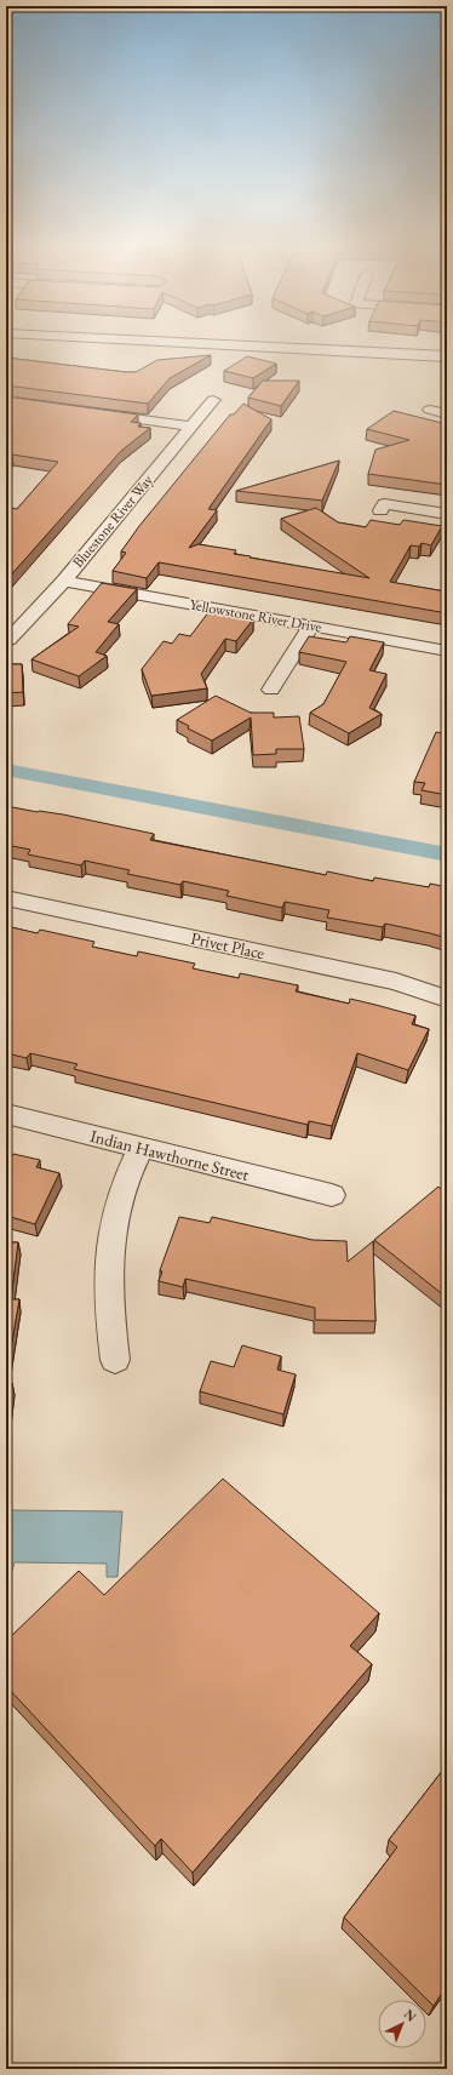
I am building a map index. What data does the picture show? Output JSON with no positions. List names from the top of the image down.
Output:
{
  "streets": {
    "street": [
      "Bluestone River Way",
      "Yellowstone River Drive",
      "Privet Place",
      "Indian Hawthorne Street"
    ]
  },
  "crossings": [
    ["Bluestone River Way", "Yellowstone River Drive"]
  ],
  "north": "top right"
}
